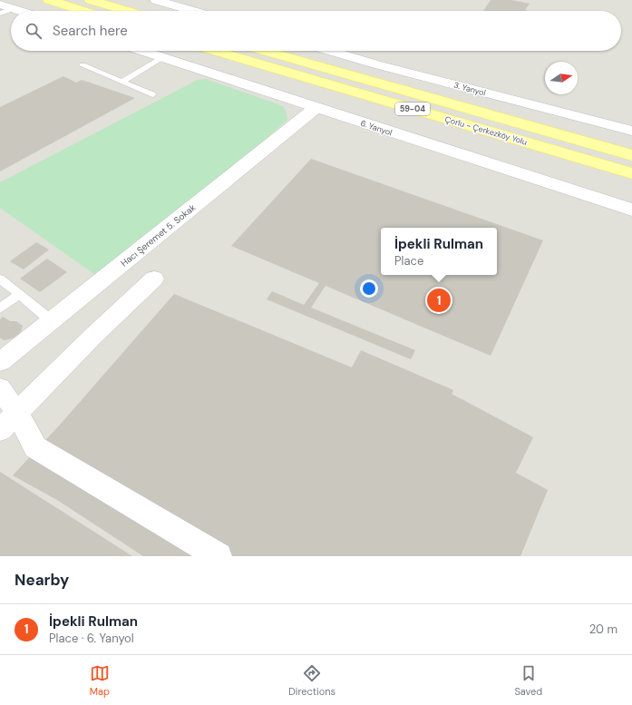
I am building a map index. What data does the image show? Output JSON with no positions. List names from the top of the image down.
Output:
{
  "streets": {
    "main road": [
      "3. Yanyol",
      "59-04",
      "6. Yanyol",
      "Çorlu - Çerkezköy Yolu",
      "Hacı Şeremet 5. Sokak"
    ]
  },
  "crossings": [
    ["6. Yanyol", "Hacı Şeremet 5. Sokak"]
  ],
  "north": "right",
  "page": {
    "search": "Search here",
    "popup": ["İpekli Rulman", "Place"],
    "pins": "1",
    "heading": "Nearby",
    "list": [
      {
        "mark": "1",
        "name": "İpekli Rulman",
        "note": "Place · 6. Yanyol",
        "value": "20 m"
      }
    ],
    "nav": ["Map", "Directions", "Saved"]
  }
}
